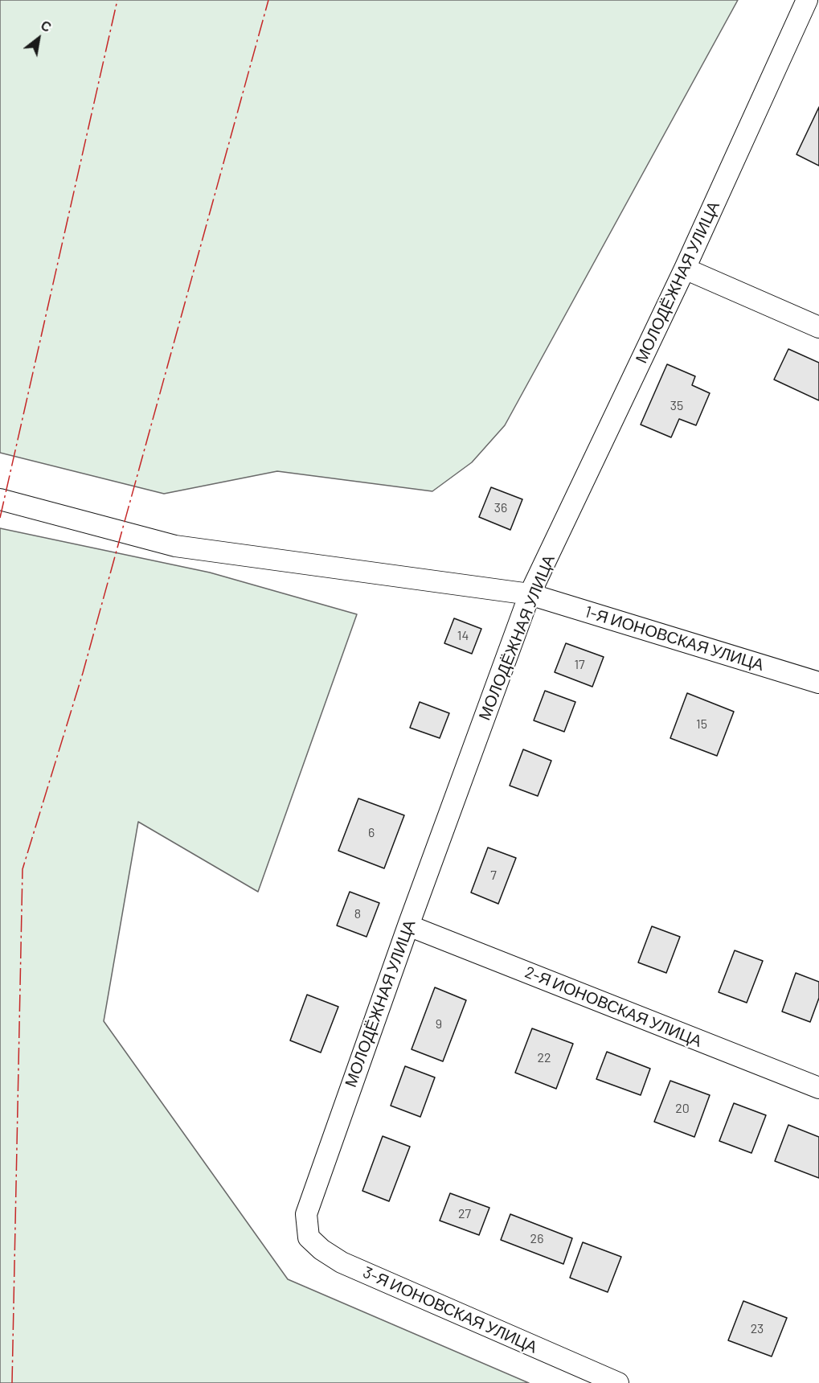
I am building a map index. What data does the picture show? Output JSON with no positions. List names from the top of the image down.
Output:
{
  "streets": {
    "street": [
      "МОЛОДЁЖНАЯ УЛИЦА",
      "1-Я ИОНОВСКАЯ УЛИЦА",
      "2-Я ИОНОВСКАЯ УЛИЦА",
      "3-Я ИОНОВСКАЯ УЛИЦА"
    ]
  },
  "crossings": [
    ["МОЛОДЁЖНАЯ УЛИЦА", "1-Я ИОНОВСКАЯ УЛИЦА"],
    ["МОЛОДЁЖНАЯ УЛИЦА", "2-Я ИОНОВСКАЯ УЛИЦА"],
    ["МОЛОДЁЖНАЯ УЛИЦА", "3-Я ИОНОВСКАЯ УЛИЦА"]
  ],
  "house_numbers": [
    "35",
    "36",
    "14",
    "17",
    "15",
    "6",
    "7",
    "8",
    "9",
    "22",
    "20",
    "27",
    "26",
    "23"
  ],
  "north": "top right"
}
